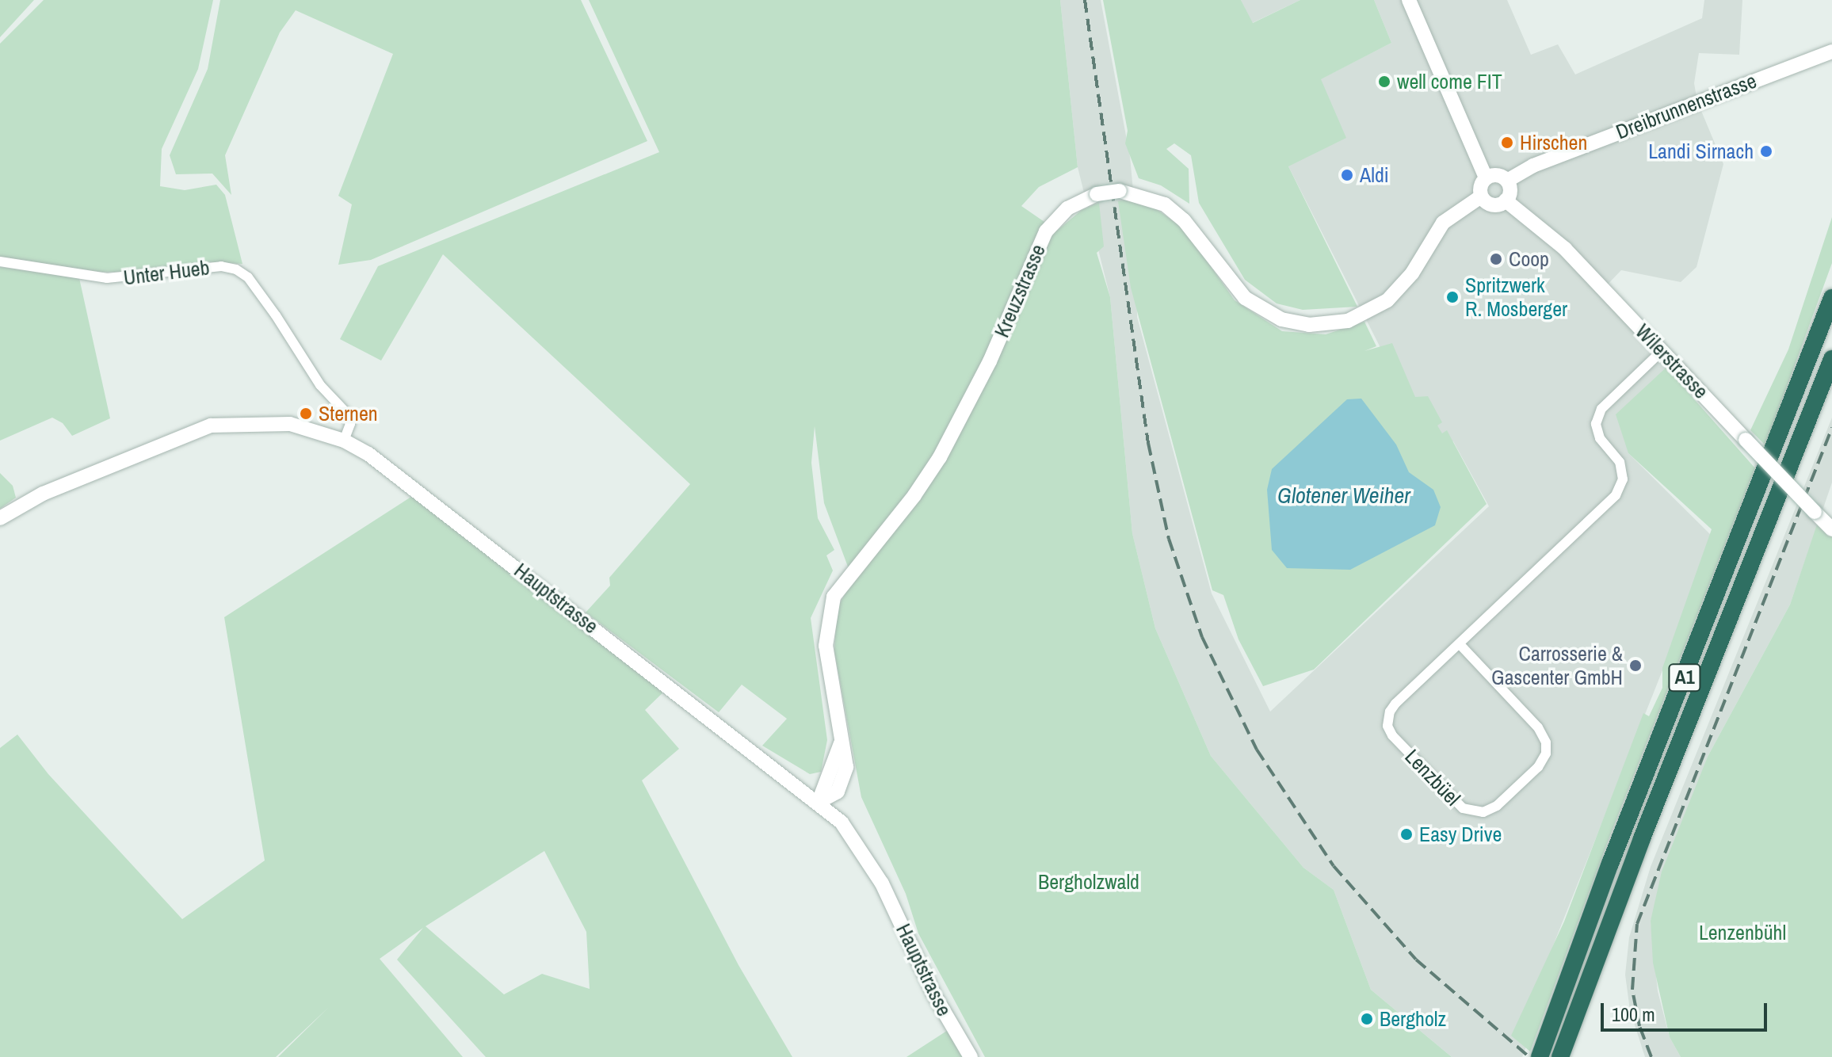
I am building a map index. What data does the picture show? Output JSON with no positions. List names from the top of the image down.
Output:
{
  "streets": {
    "highway": ["A1"],
    "street": [
      "Dreibrunnenstrasse",
      "Unter Hueb",
      "Kreuzstrasse",
      "Wilerstrasse",
      "Hauptstrasse",
      "Lenzbüel"
    ]
  },
  "crossings": [
    ["Dreibrunnenstrasse", "Kreuzstrasse"],
    ["Dreibrunnenstrasse", "Wilerstrasse"],
    ["Unter Hueb", "Hauptstrasse"],
    ["Kreuzstrasse", "Wilerstrasse"],
    ["Kreuzstrasse", "Hauptstrasse"],
    ["Wilerstrasse", "Lenzbüel"]
  ],
  "water": ["Glotener Weiher"],
  "parks": ["Bergholzwald", "Lenzenbühl"],
  "places": [
    "well come FIT",
    "Hirschen",
    "Landi Sirnach",
    "Aldi",
    "Coop",
    "Spritzwerk R. Mosberger",
    "Sternen",
    "Carrosserie & Gascenter GmbH",
    "Easy Drive",
    "Bergholz"
  ],
  "scale_bar": "100 m"
}
